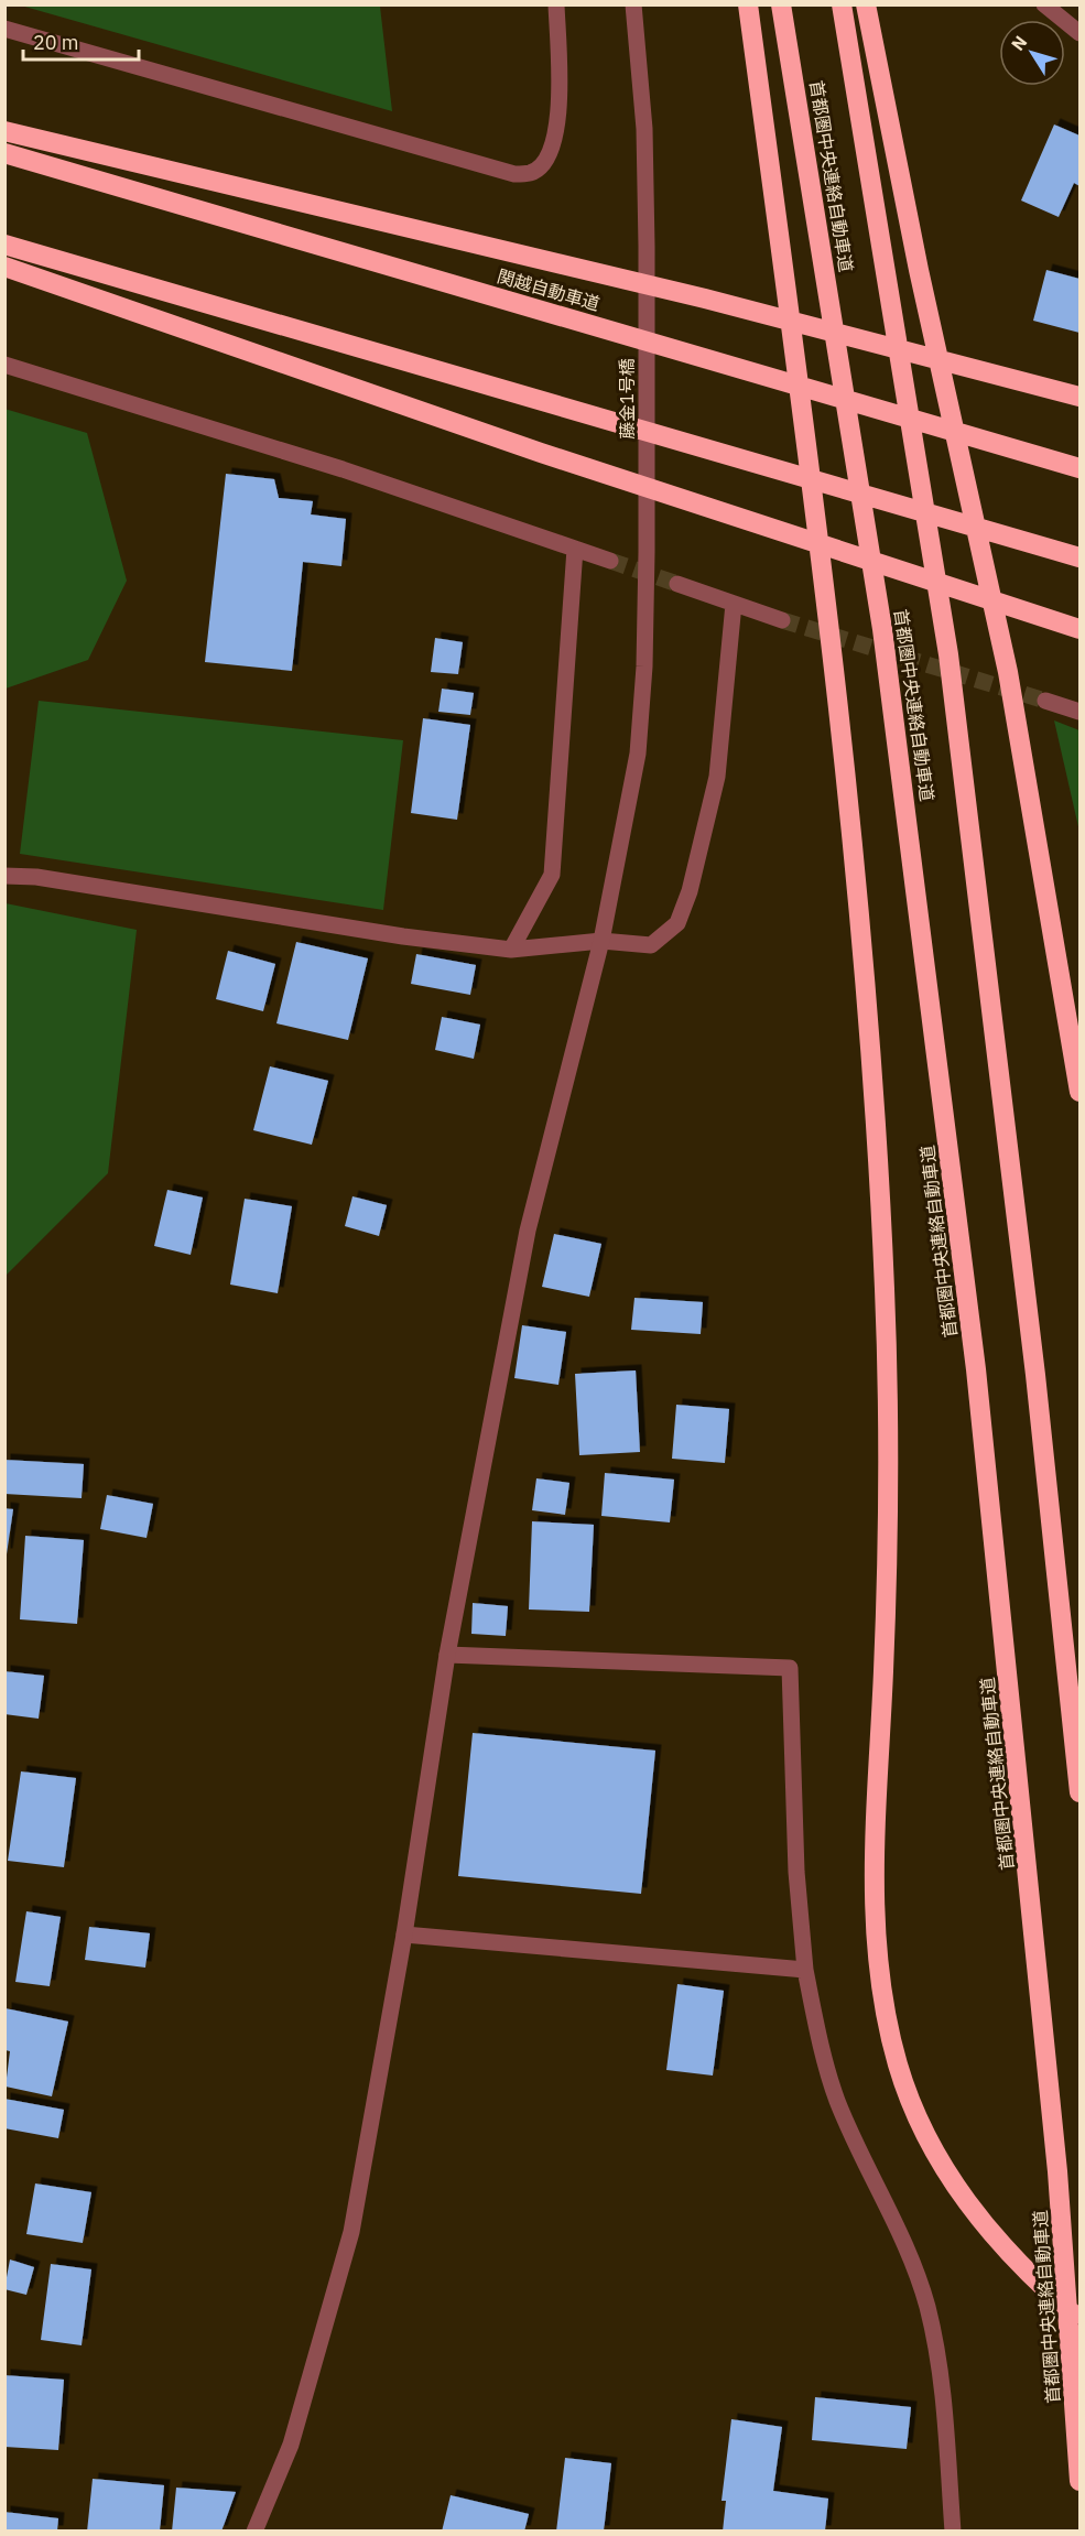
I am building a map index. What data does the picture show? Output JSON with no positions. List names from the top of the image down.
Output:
{
  "streets": {
    "highway": ["首都圏中央連絡自動車道", "関越自動車道"],
    "street": ["藤金1号橋"]
  },
  "scale_bar": "20 m",
  "north": "top left"
}
